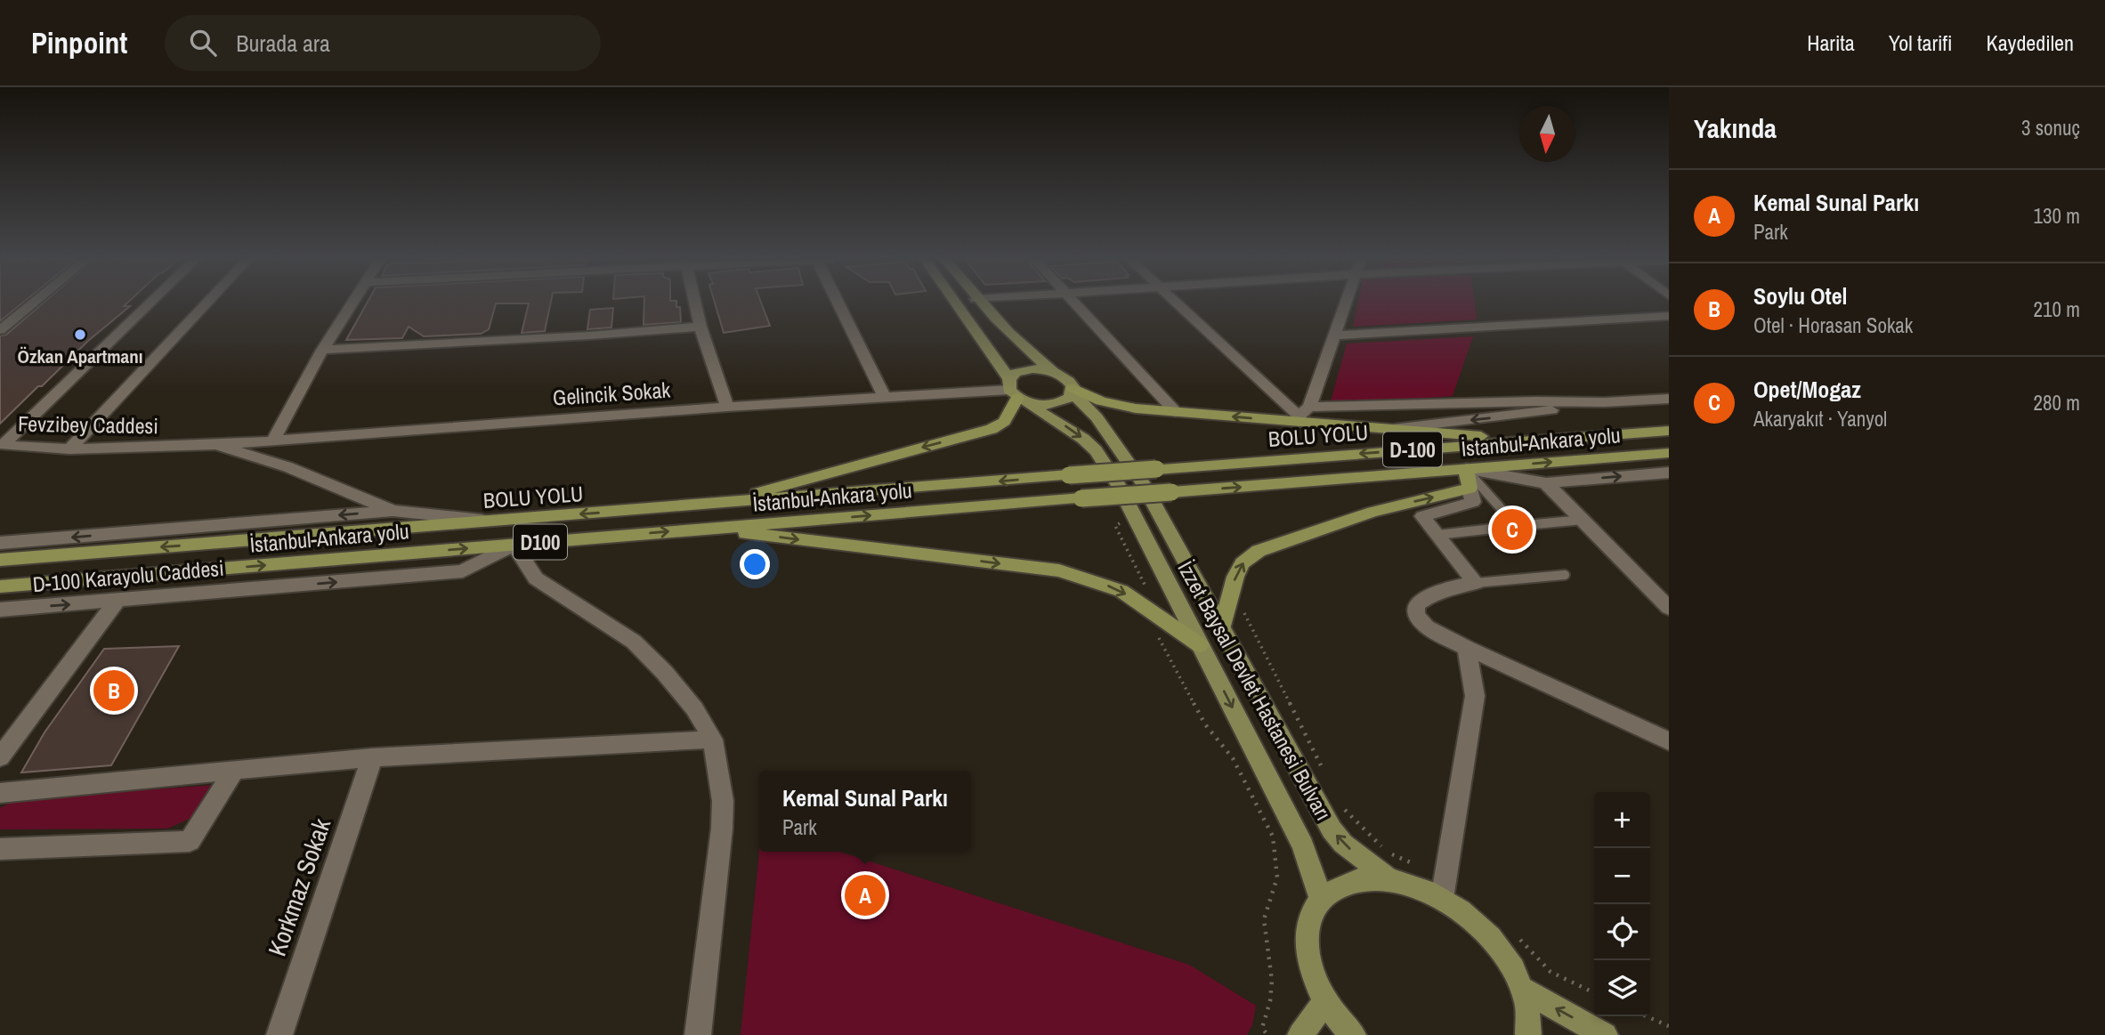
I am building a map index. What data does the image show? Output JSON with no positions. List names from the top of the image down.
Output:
{
  "streets": {
    "highway": [
      "BOLU YOLU",
      "İstanbul-Ankara yolu",
      "D-100",
      "D100"
    ],
    "main road": ["İzzet Baysal Devlet Hastanesi Bulvarı"],
    "street": [
      "Gelincik Sokak",
      "Fevzibey Caddesi",
      "D-100 Karayolu Caddesi",
      "Korkmaz Sokak"
    ]
  },
  "crossings": [
    ["Gelincik Sokak", "Fevzibey Caddesi"],
    ["Gelincik Sokak", "İzzet Baysal Devlet Hastanesi Bulvarı"],
    ["Fevzibey Caddesi", "D-100 Karayolu Caddesi"],
    ["BOLU YOLU", "D-100 Karayolu Caddesi"],
    ["BOLU YOLU", "İzzet Baysal Devlet Hastanesi Bulvarı"],
    ["İstanbul-Ankara yolu", "D-100 Karayolu Caddesi"]
  ],
  "places": ["Özkan Apartmanı"],
  "north": "bottom",
  "page": {
    "header": "Pinpoint",
    "search": "Burada ara",
    "nav": ["Harita", "Yol tarifi", "Kaydedilen"],
    "heading": ["Yakında", "3 sonuç"],
    "list": [
      {
        "mark": "A",
        "name": "Kemal Sunal Parkı",
        "note": "Park",
        "value": "130 m"
      },
      {
        "mark": "B",
        "name": "Soylu Otel",
        "note": "Otel · Horasan Sokak",
        "value": "210 m"
      },
      {
        "mark": "C",
        "name": "Opet/Mogaz",
        "note": "Akaryakıt · Yanyol",
        "value": "280 m"
      }
    ],
    "pins": ["C", "B", "A"],
    "popup": ["Kemal Sunal Parkı", "Park"],
    "map_buttons": ["+", "−"]
  }
}
